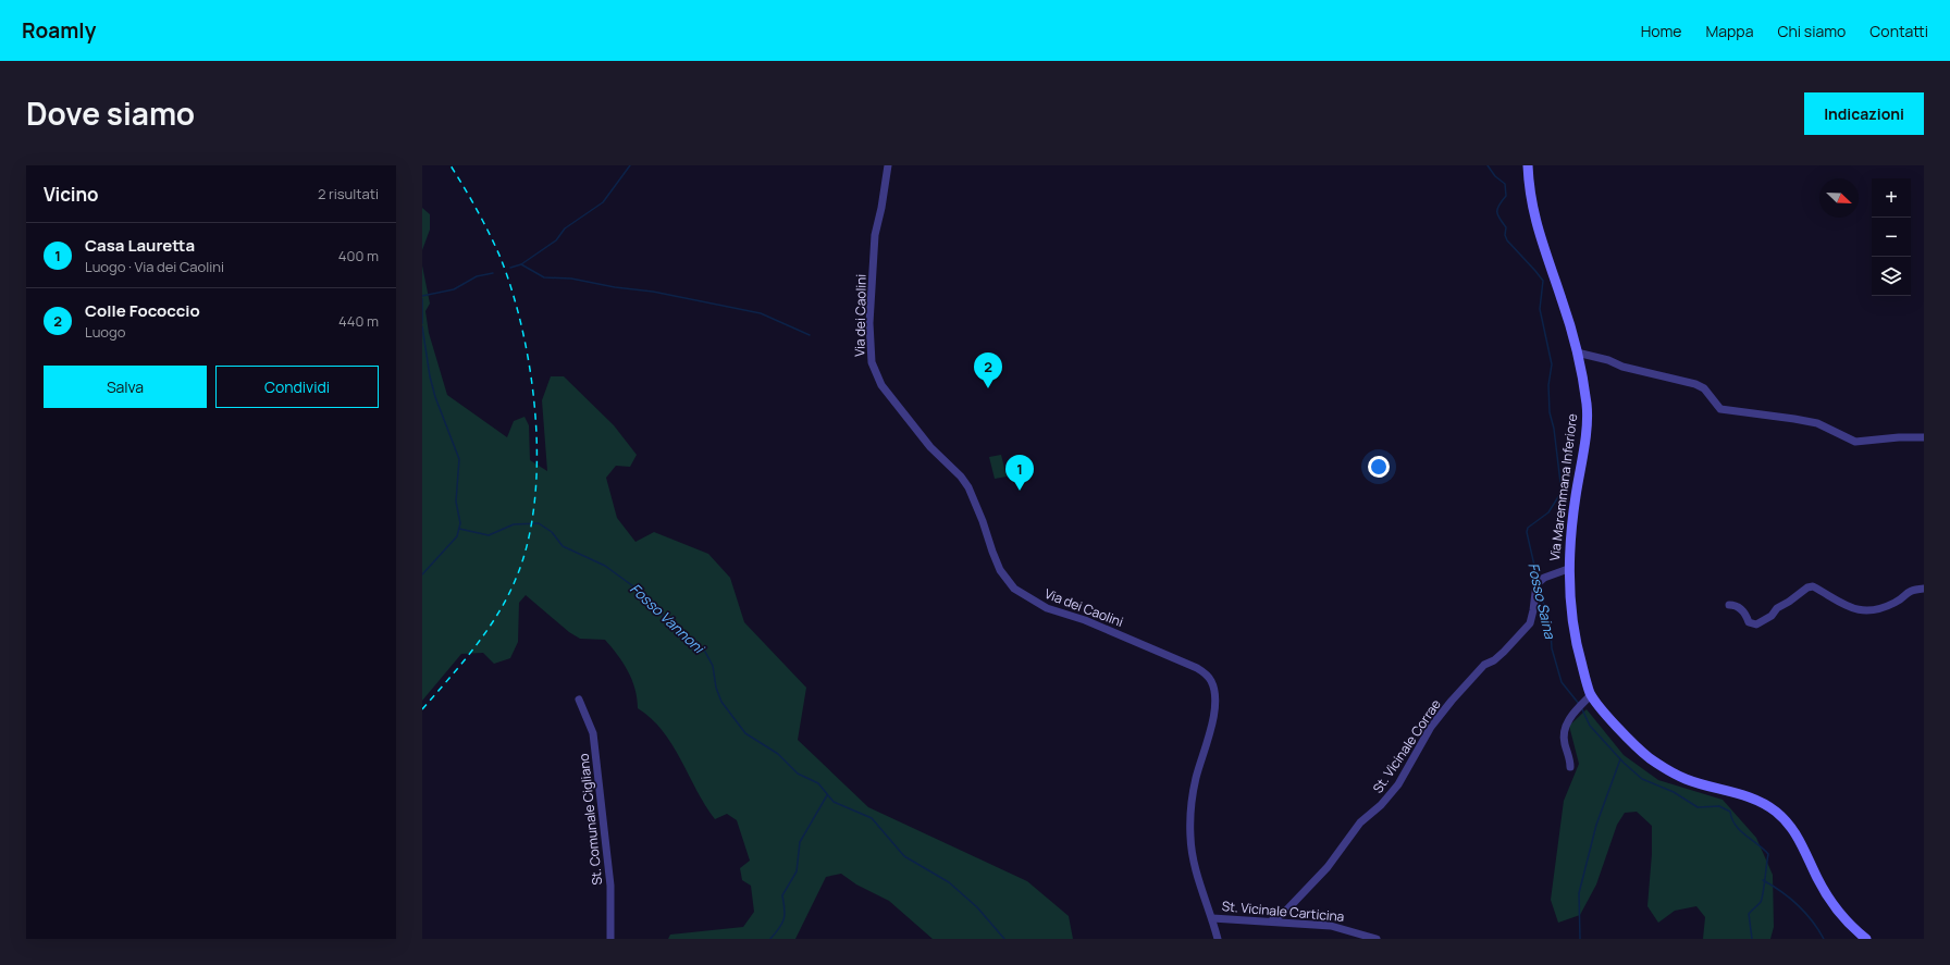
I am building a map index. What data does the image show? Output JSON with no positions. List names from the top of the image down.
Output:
{
  "streets": {
    "main road": ["Via Maremmana Inferiore"],
    "street": [
      "Via dei Caolini",
      "St. Vicinale Corrae",
      "St. Comunale Cigliano",
      "St. Vicinale Carticina"
    ]
  },
  "crossings": [
    ["Via dei Caolini", "St. Vicinale Carticina"],
    ["Via Maremmana Inferiore", "St. Vicinale Corrae"],
    ["St. Vicinale Corrae", "St. Vicinale Carticina"]
  ],
  "water": ["Fosso Saina", "Fosso Vannoni"],
  "north": "bottom right",
  "page": {
    "header": "Roamly",
    "nav": [
      "Home",
      "Mappa",
      "Chi siamo",
      "Contatti"
    ],
    "title": "Dove siamo",
    "buttons": [
      "Indicazioni",
      ["Salva", "Condividi"]
    ],
    "heading": ["Vicino", "2 risultati"],
    "map_buttons": ["+", "−"],
    "list": [
      {
        "mark": "1",
        "name": "Casa Lauretta",
        "note": "Luogo · Via dei Caolini",
        "value": "400 m"
      },
      {
        "mark": "2",
        "name": "Colle Fococcio",
        "note": "Luogo",
        "value": "440 m"
      }
    ],
    "pins": ["2", "1"]
  }
}
